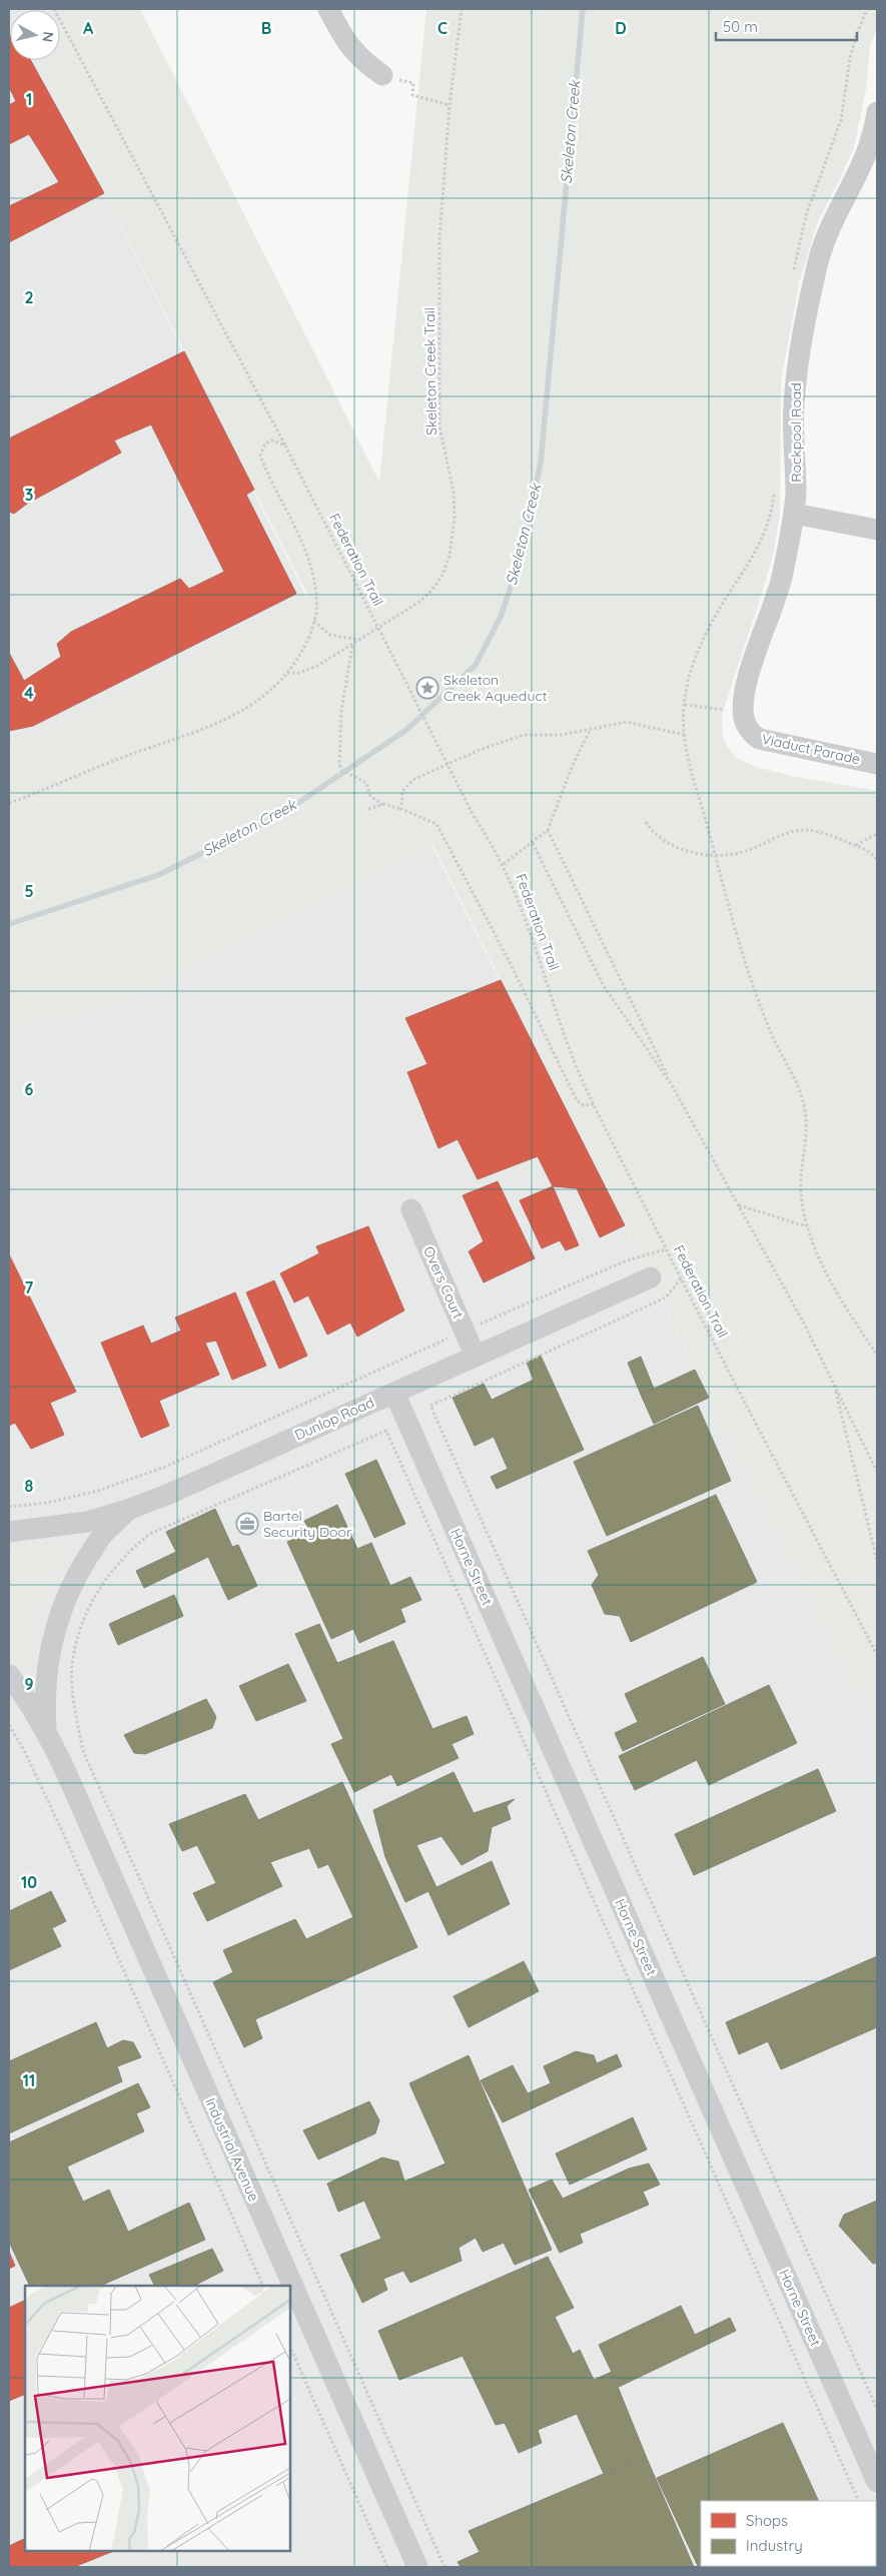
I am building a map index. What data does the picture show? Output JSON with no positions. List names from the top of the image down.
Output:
{
  "streets": {
    "street": [
      "Rockpool Road",
      "Viaduct Parade",
      "Overs Court",
      "Dunlop Road",
      "Horne Street",
      "Industrial Avenue"
    ],
    "path": ["Skeleton Creek Trail", "Federation Trail"]
  },
  "crossings": [
    ["Rockpool Road", "Viaduct Parade"],
    ["Overs Court", "Dunlop Road"],
    ["Dunlop Road", "Horne Street"],
    ["Dunlop Road", "Industrial Avenue"]
  ],
  "water": ["Skeleton Creek"],
  "places": {
    "place": ["Skeleton Creek Aqueduct"],
    "office": ["Bartel Security Door"]
  },
  "legend": ["Shops", "Industry"],
  "scale_bar": "50 m",
  "north": "right",
  "grid": {
    "columns": [
      "A",
      "B",
      "C",
      "D"
    ],
    "rows": [
      "1",
      "2",
      "3",
      "4",
      "5",
      "6",
      "7",
      "8",
      "9",
      "10",
      "11"
    ]
  }
}
